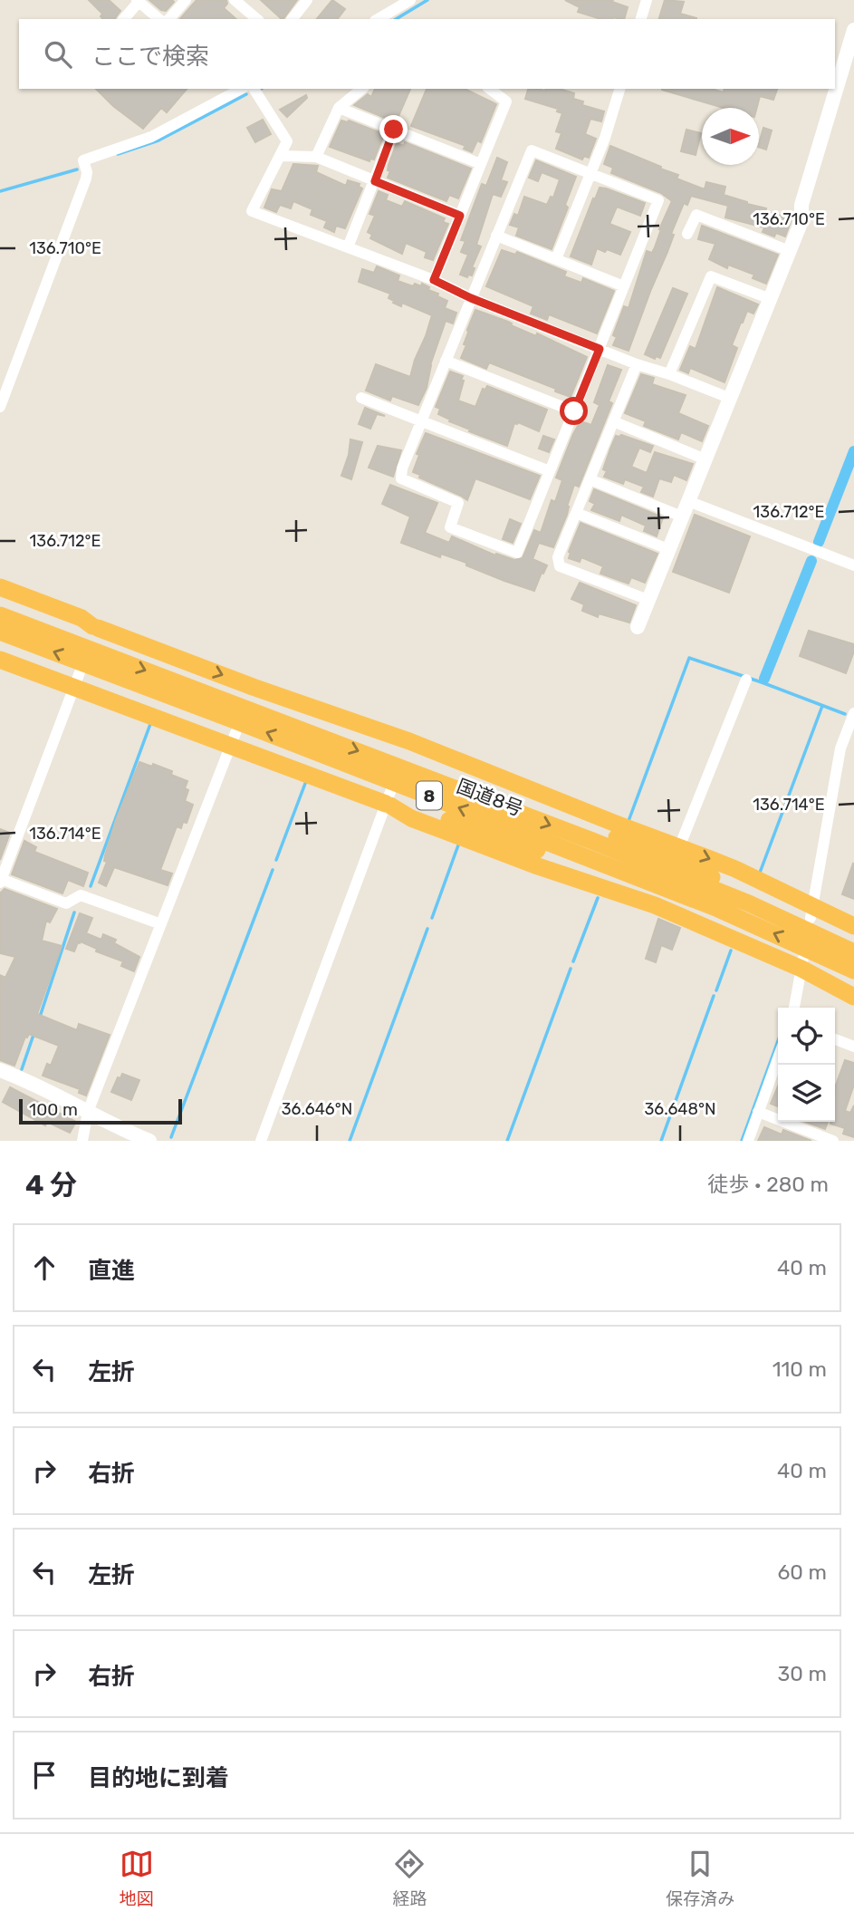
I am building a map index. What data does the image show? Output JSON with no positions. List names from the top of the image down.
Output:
{
  "streets": {
    "highway": ["8", "国道8号"]
  },
  "scale_bar": "100 m",
  "north": "right",
  "page": {
    "search": "ここで検索",
    "scale": "100 m",
    "heading": ["4 分", "徒歩 · 280 m"],
    "list": [
      ["直進", "40 m"],
      ["左折", "110 m"],
      ["右折", "40 m"],
      ["左折", "60 m"],
      ["右折", "30 m"],
      "目的地に到着"
    ],
    "nav": ["地図", "経路", "保存済み"]
  },
  "coordinates": [
    "136.710°E",
    "136.712°E",
    "136.714°E",
    "36.646°N",
    "36.648°N"
  ]
}
